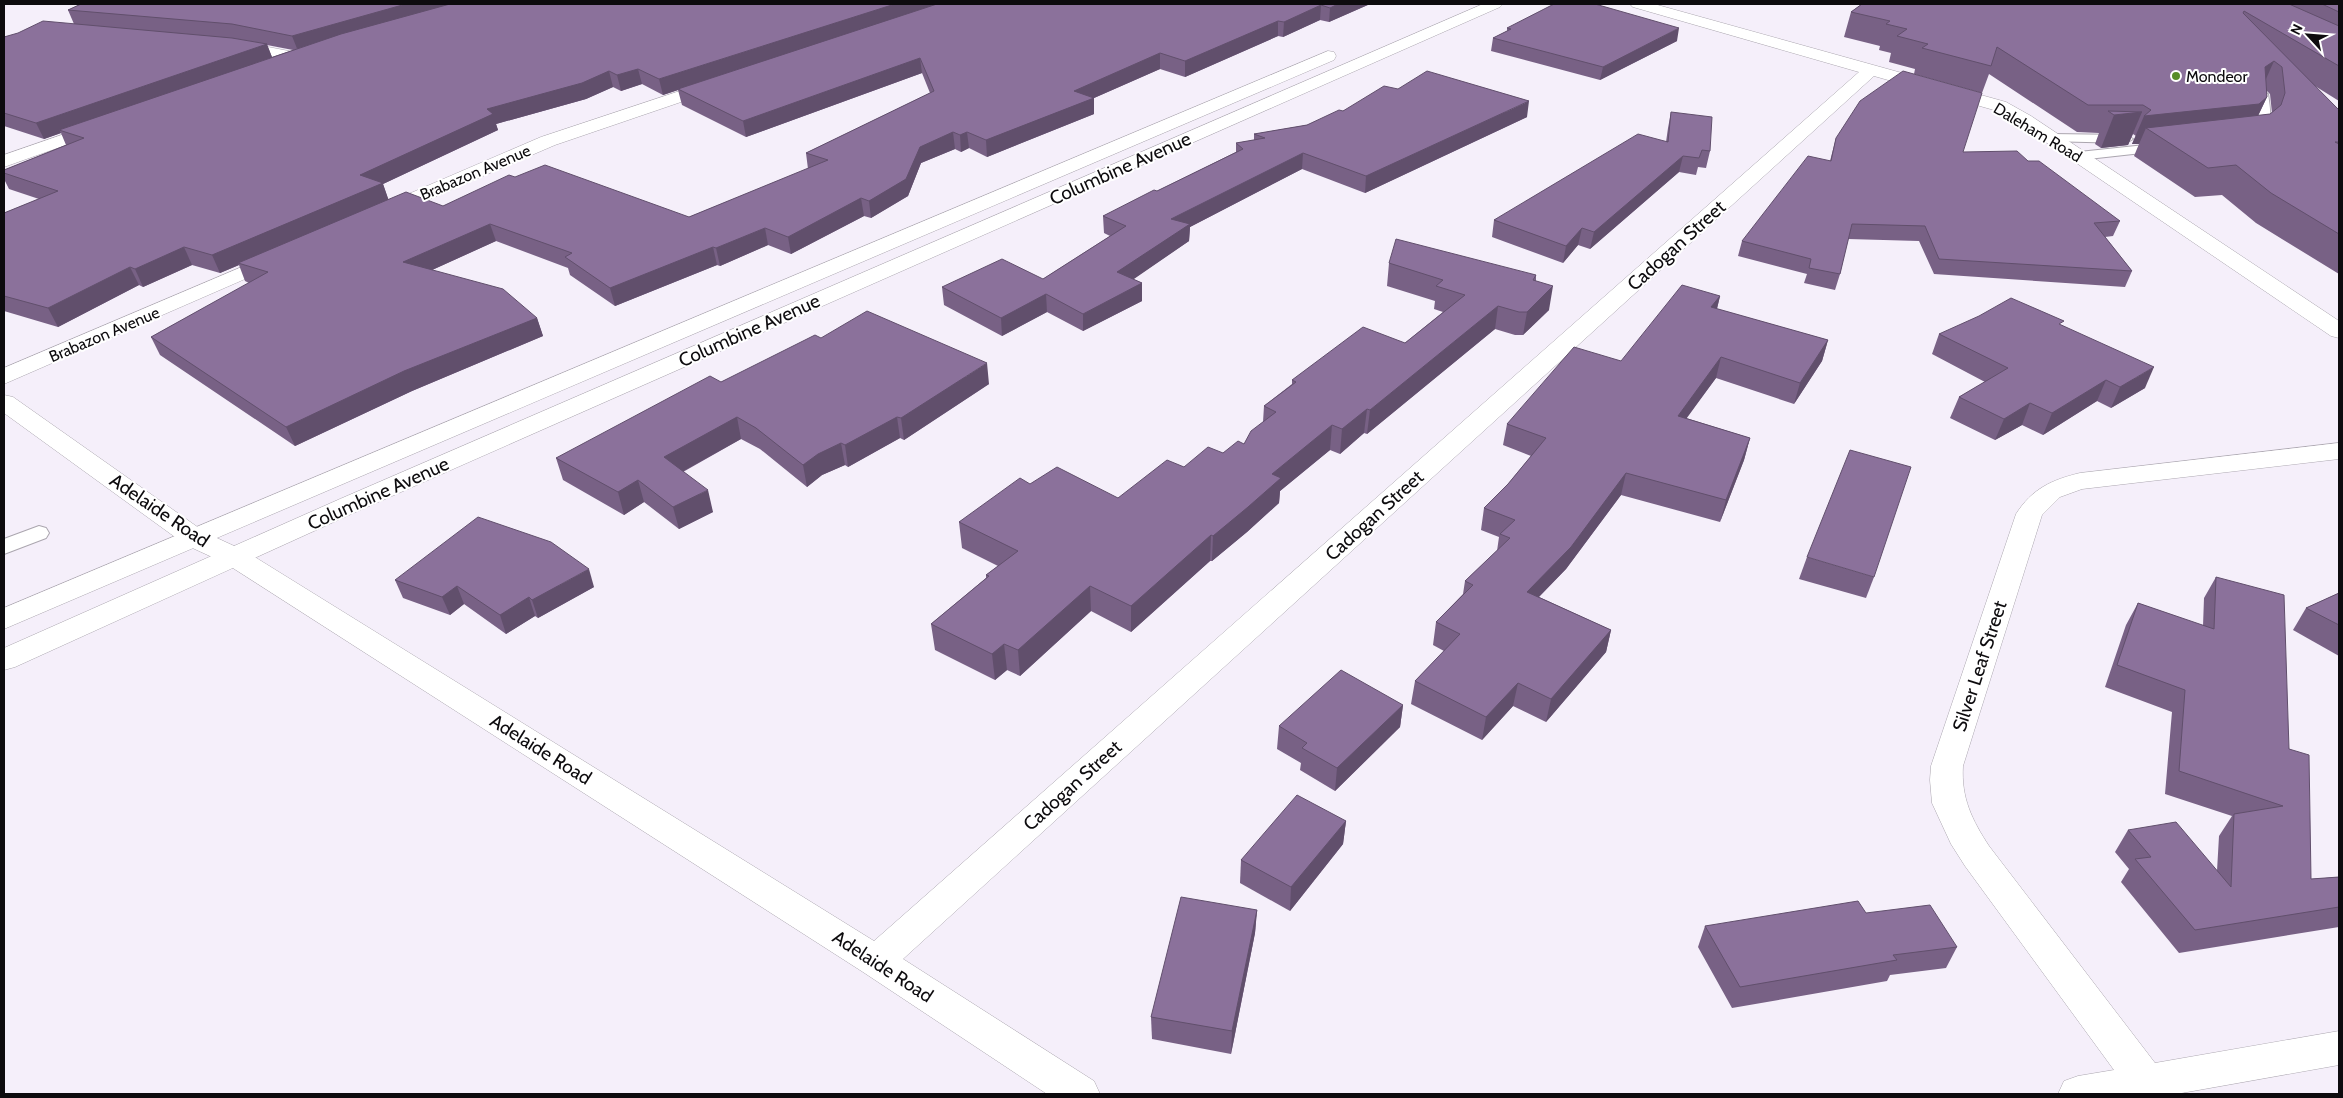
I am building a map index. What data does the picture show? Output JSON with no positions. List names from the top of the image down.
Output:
{
  "streets": {
    "street": [
      "Daleham Road",
      "Columbine Avenue",
      "Brabazon Avenue",
      "Cadogan Street",
      "Adelaide Road",
      "Silver Leaf Street"
    ]
  },
  "crossings": [
    ["Daleham Road", "Cadogan Street"],
    ["Columbine Avenue", "Adelaide Road"],
    ["Cadogan Street", "Adelaide Road"]
  ],
  "places": ["Mondeor"],
  "north": "top left"
}
